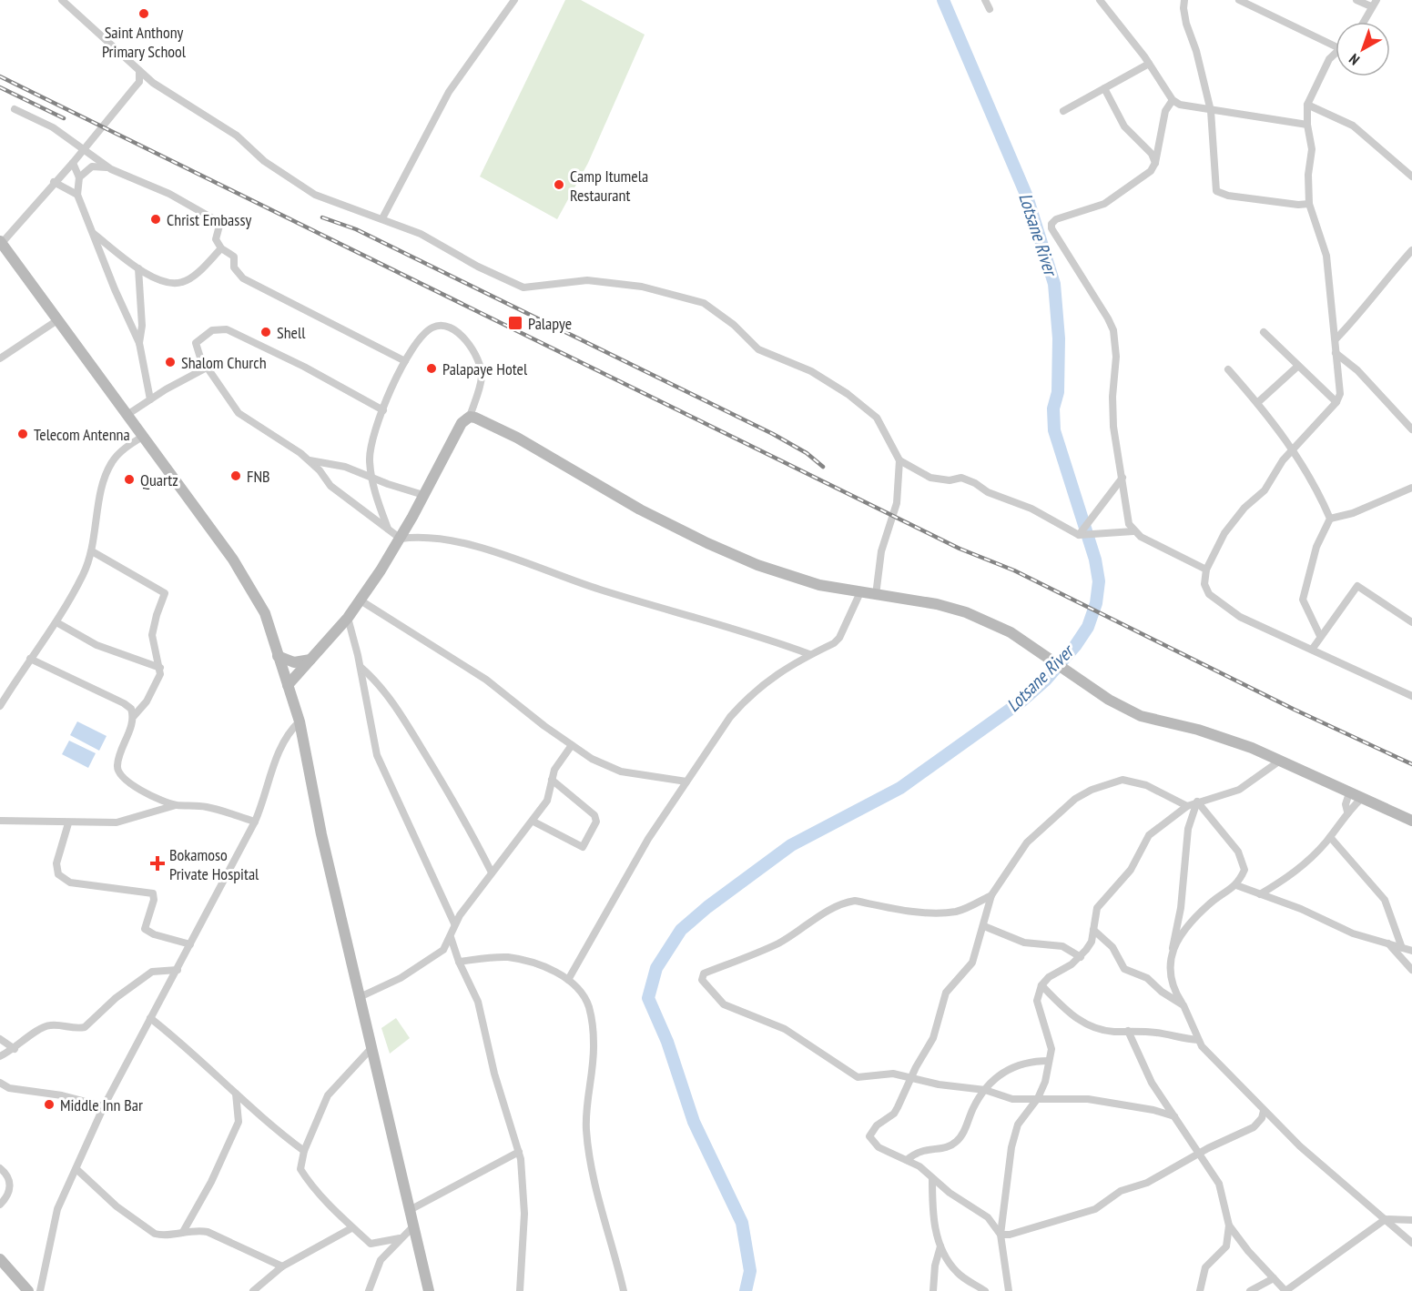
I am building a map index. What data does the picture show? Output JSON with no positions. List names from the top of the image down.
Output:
{
  "water": ["Lotsane River"],
  "places": {
    "other": [
      "Saint Anthony Primary School",
      "Camp Itumela Restaurant",
      "Christ Embassy",
      "Shell",
      "Shalom Church",
      "Palapaye Hotel",
      "Telecom Antenna",
      "FNB",
      "Quartz",
      "Middle Inn Bar"
    ],
    "transit": ["Palapye"],
    "health": ["Bokamoso Private Hospital"]
  },
  "north": "bottom left"
}
